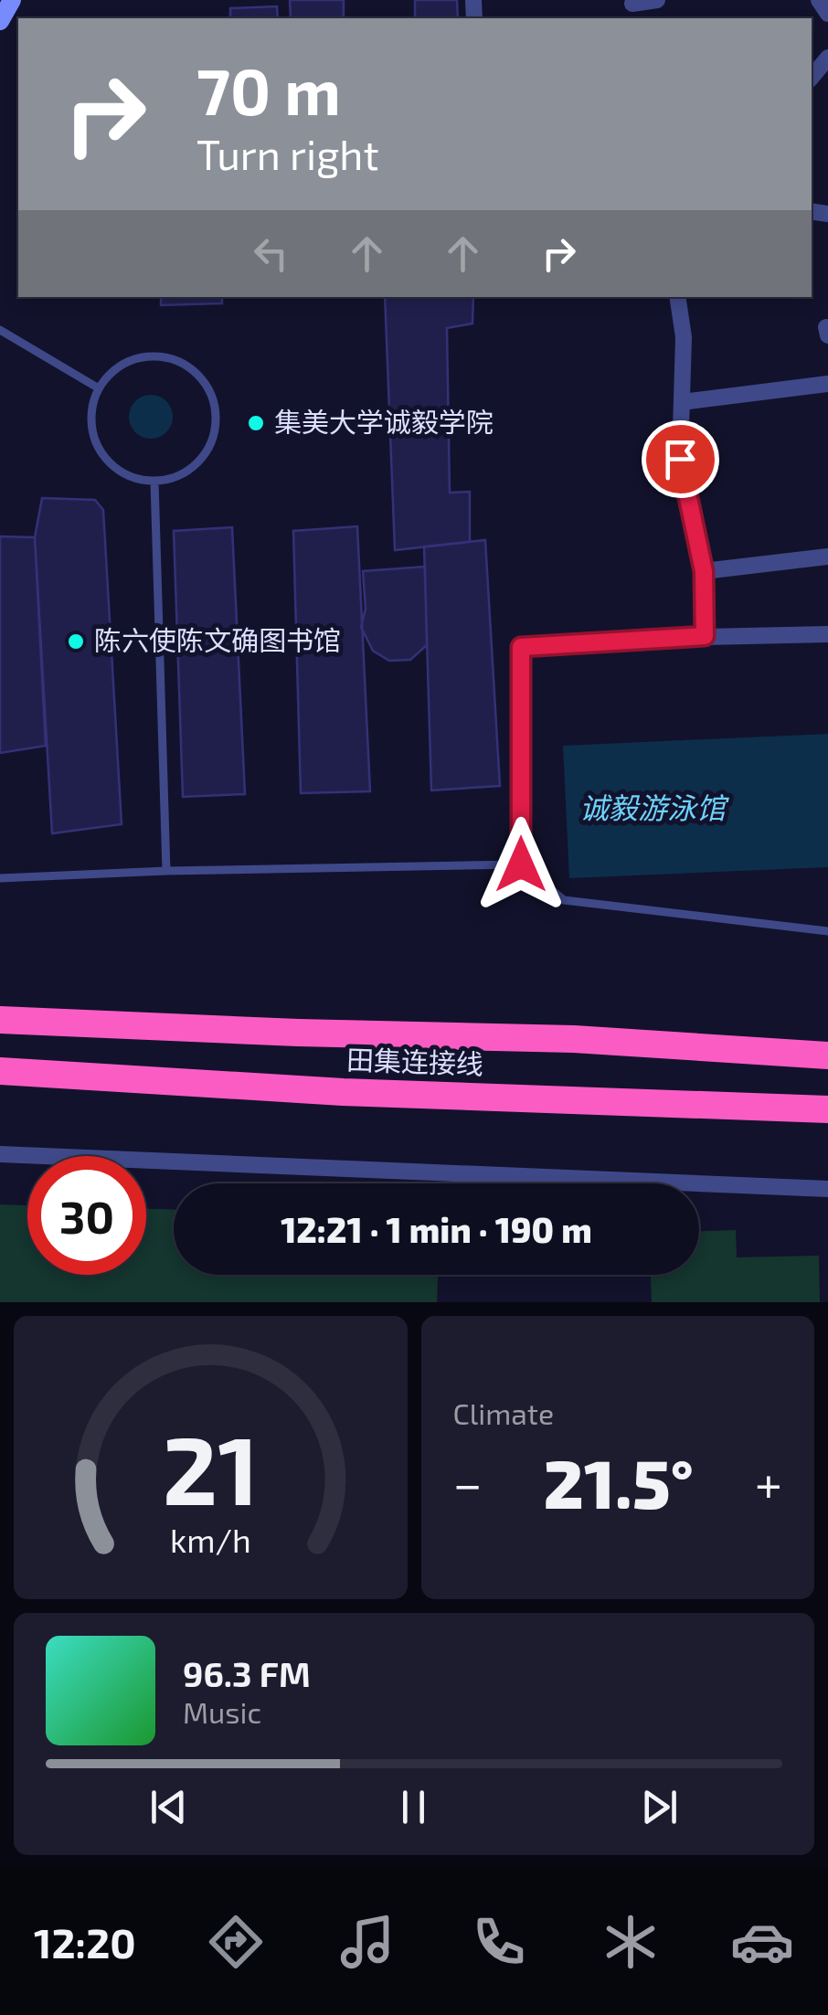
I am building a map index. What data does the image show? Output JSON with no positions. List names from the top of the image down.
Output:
{
  "streets": {
    "highway": ["田集连接线"]
  },
  "water": ["诚毅游泳馆"],
  "places": ["集美大学诚毅学院", "陈六使陈文确图书馆"],
  "page": {
    "turn": ["70 m", "Turn right"],
    "limit": "30",
    "trip": "12:21 · 1 min · 190 m",
    "tile": "Climate",
    "heat": ["−", "21.5°", "+"],
    "song": ["96.3 FM", "Music"],
    "tabs": "12:20",
    "gauge": ["21", "km/h"]
  }
}
